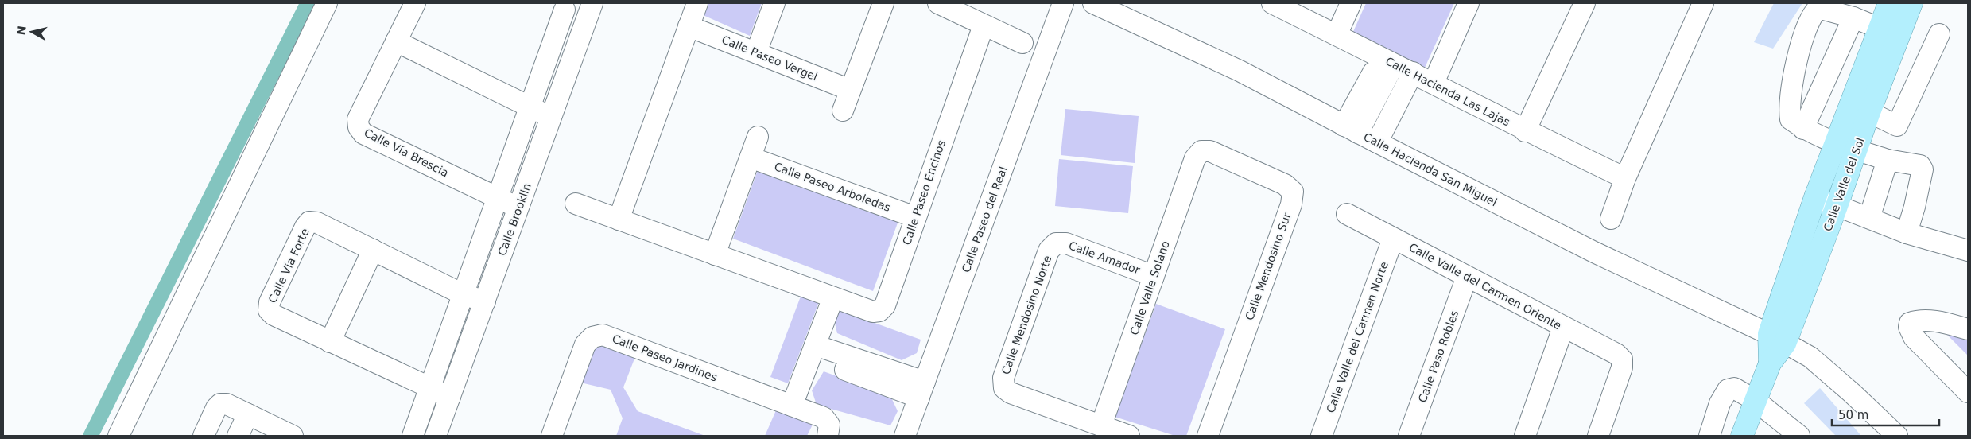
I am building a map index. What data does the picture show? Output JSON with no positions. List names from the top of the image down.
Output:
{
  "streets": {
    "main road": ["Calle Valle del Sol"],
    "street": [
      "Calle Paseo Vergel",
      "Calle Hacienda Las Lajas",
      "Calle Vía Brescia",
      "Calle Hacienda San Miguel",
      "Calle Paseo Arboledas",
      "Calle Paseo Encinos",
      "Calle Brooklin",
      "Calle Paseo del Real",
      "Calle Amador",
      "Calle Vía Forte",
      "Calle Mendosino Sur",
      "Calle Valle del Carmen Oriente",
      "Calle Valle Solano",
      "Calle Mendosino Norte",
      "Calle Valle del Carmen Norte",
      "Calle Paso Robles",
      "Calle Paseo Jardines"
    ]
  },
  "crossings": [
    ["Calle Vía Brescia", "Calle Brooklin"],
    ["Calle Hacienda San Miguel", "Calle Valle del Sol"],
    ["Calle Paseo Arboledas", "Calle Paseo Encinos"],
    ["Calle Brooklin", "Calle Vía Forte"],
    ["Calle Amador", "Calle Valle Solano"],
    ["Calle Amador", "Calle Mendosino Norte"],
    ["Calle Mendosino Sur", "Calle Valle Solano"],
    ["Calle Valle del Carmen Oriente", "Calle Valle del Carmen Norte"],
    ["Calle Valle del Carmen Oriente", "Calle Paso Robles"],
    ["Calle Valle Solano", "Calle Mendosino Norte"]
  ],
  "scale_bar": "50 m",
  "north": "left"
}
